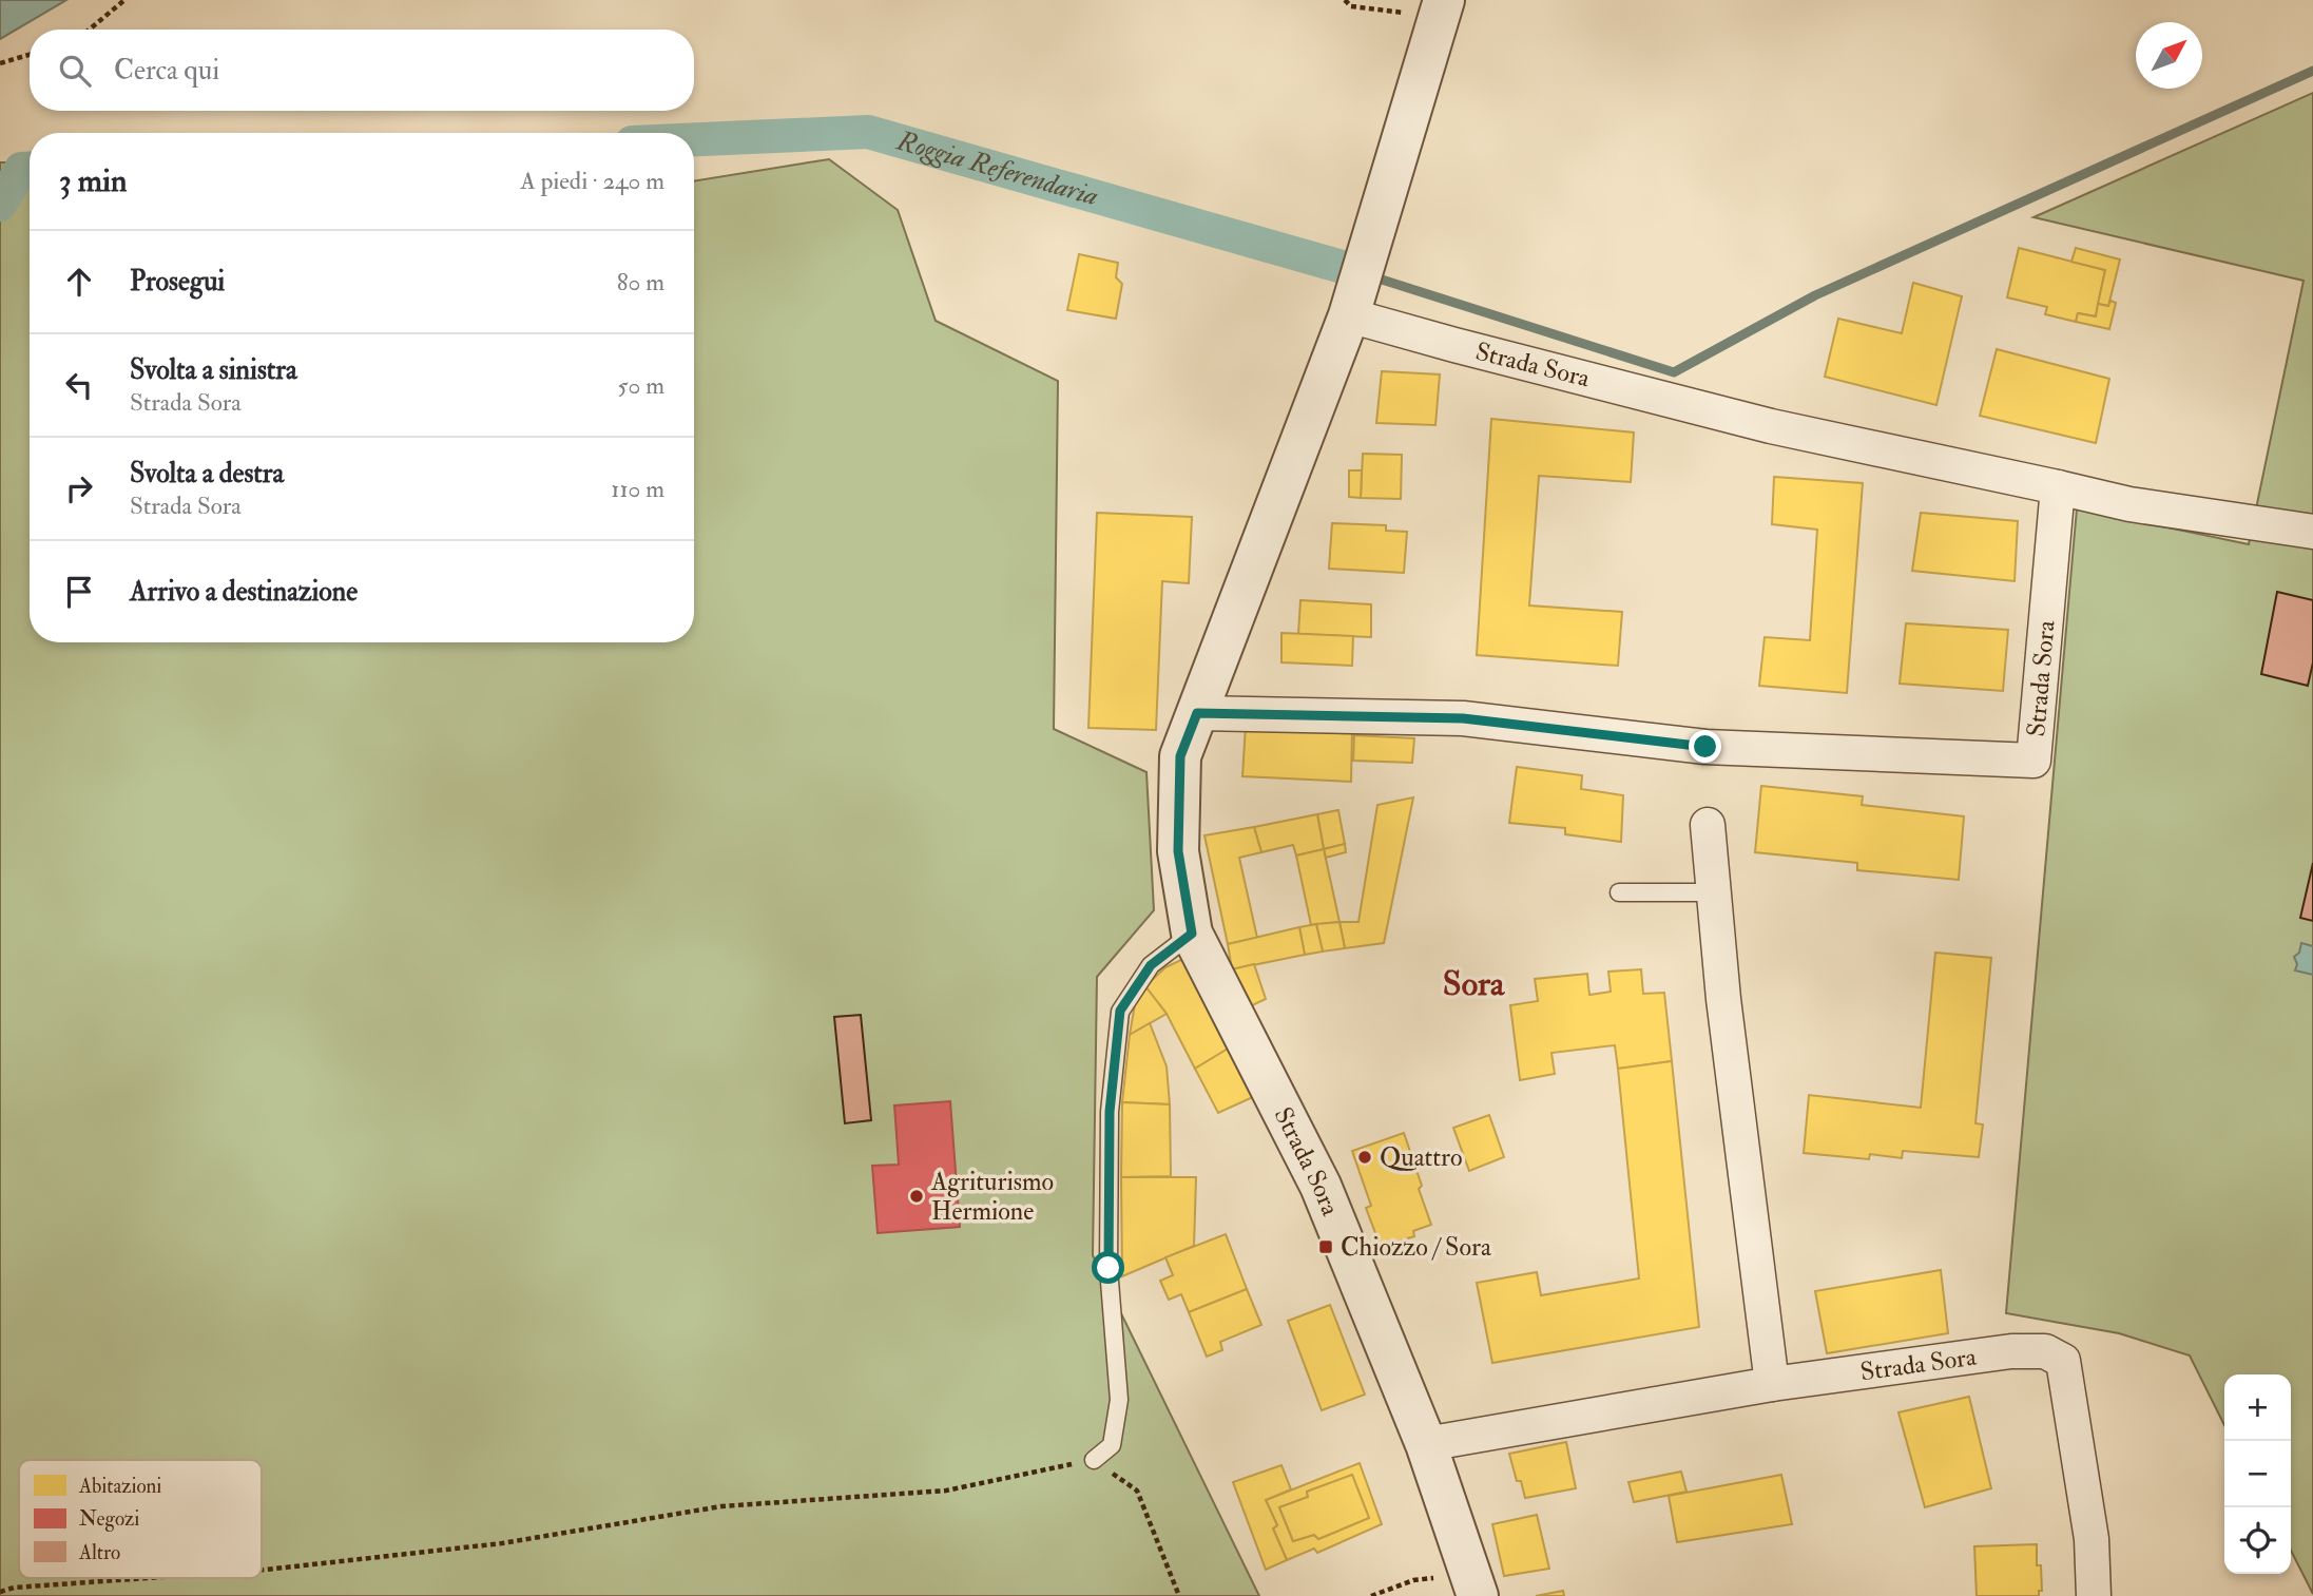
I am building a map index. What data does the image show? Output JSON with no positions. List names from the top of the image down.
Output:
{
  "streets": {
    "street": ["Strada Sora"]
  },
  "districts": ["Sora"],
  "water": ["Roggia Referendaria"],
  "places": {
    "other": ["Quattro", "Agriturismo Hermione"],
    "transit": ["Chiozzo / Sora"]
  },
  "legend": ["Abitazioni", "Negozi", "Altro"],
  "north": "top right",
  "page": {
    "search": "Cerca qui",
    "heading": ["3 min", "A piedi · 240 m"],
    "list": [
      ["Prosegui", "80 m"],
      ["Svolta a sinistra", "Strada Sora", "50 m"],
      ["Svolta a destra", "Strada Sora", "110 m"],
      "Arrivo a destinazione"
    ],
    "map_buttons": ["+", "−"]
  }
}
